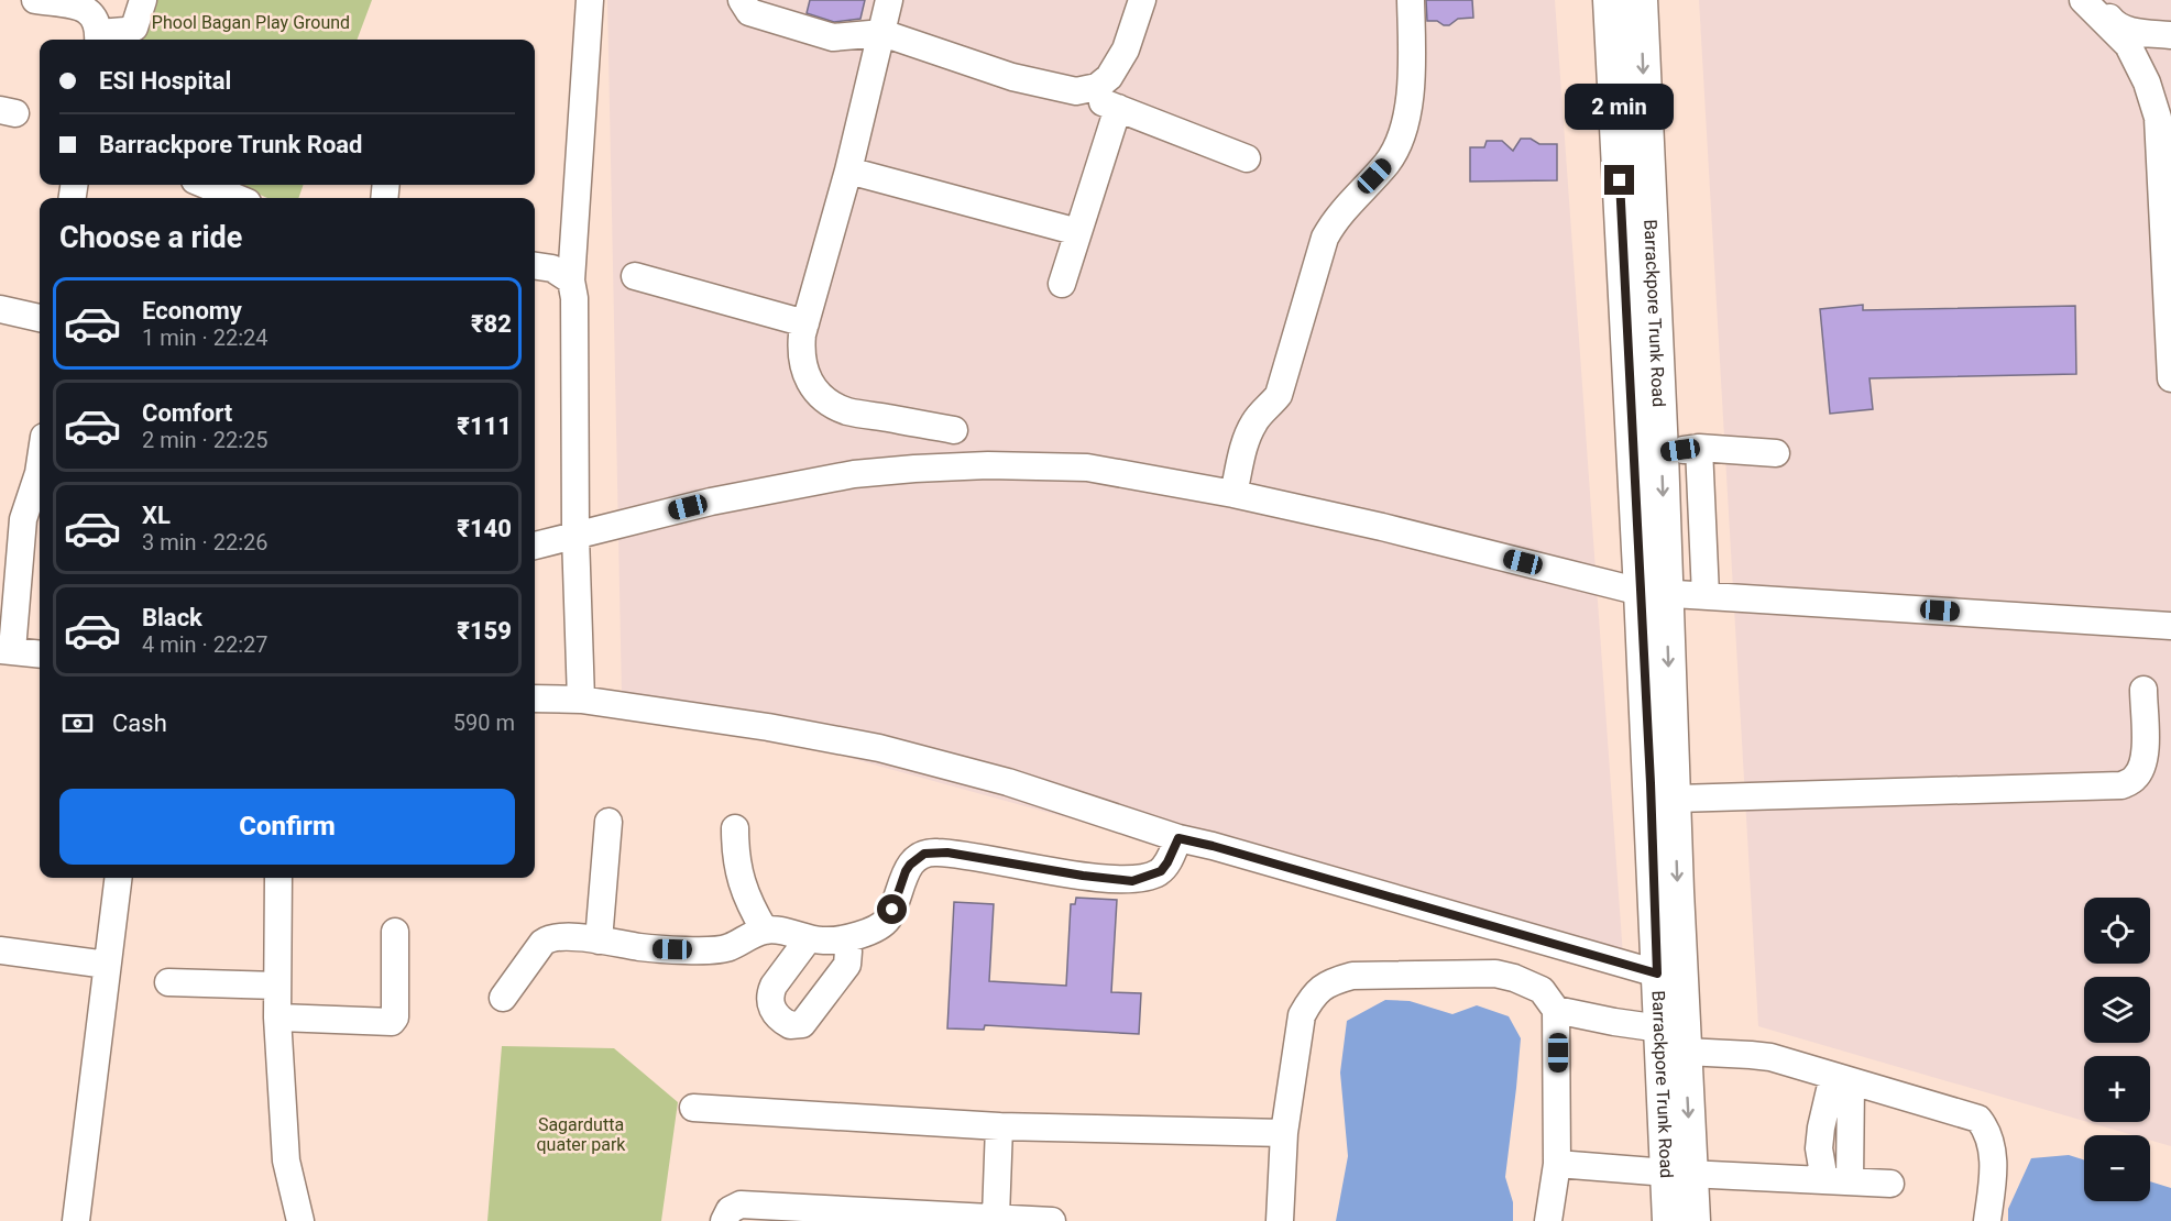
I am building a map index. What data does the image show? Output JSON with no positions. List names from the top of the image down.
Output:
{
  "streets": {
    "main road": ["Barrackpore Trunk Road"]
  },
  "parks": ["Phool Bagan Play Ground", "Sagardutta quater park"],
  "page": {
    "banner": ["ESI Hospital", "Barrackpore Trunk Road"],
    "bubble": "2 min",
    "heading": "Choose a ride",
    "list": [
      {
        "name": "Economy",
        "note": "1 min · 22:24",
        "value": "₹82"
      },
      {
        "name": "Comfort",
        "note": "2 min · 22:25",
        "value": "₹111"
      },
      {
        "name": "XL",
        "note": "3 min · 22:26",
        "value": "₹140"
      },
      {
        "name": "Black",
        "note": "4 min · 22:27",
        "value": "₹159"
      }
    ],
    "pay": ["Cash", "590 m"],
    "buttons": "Confirm",
    "map_buttons": ["+", "−"]
  }
}
